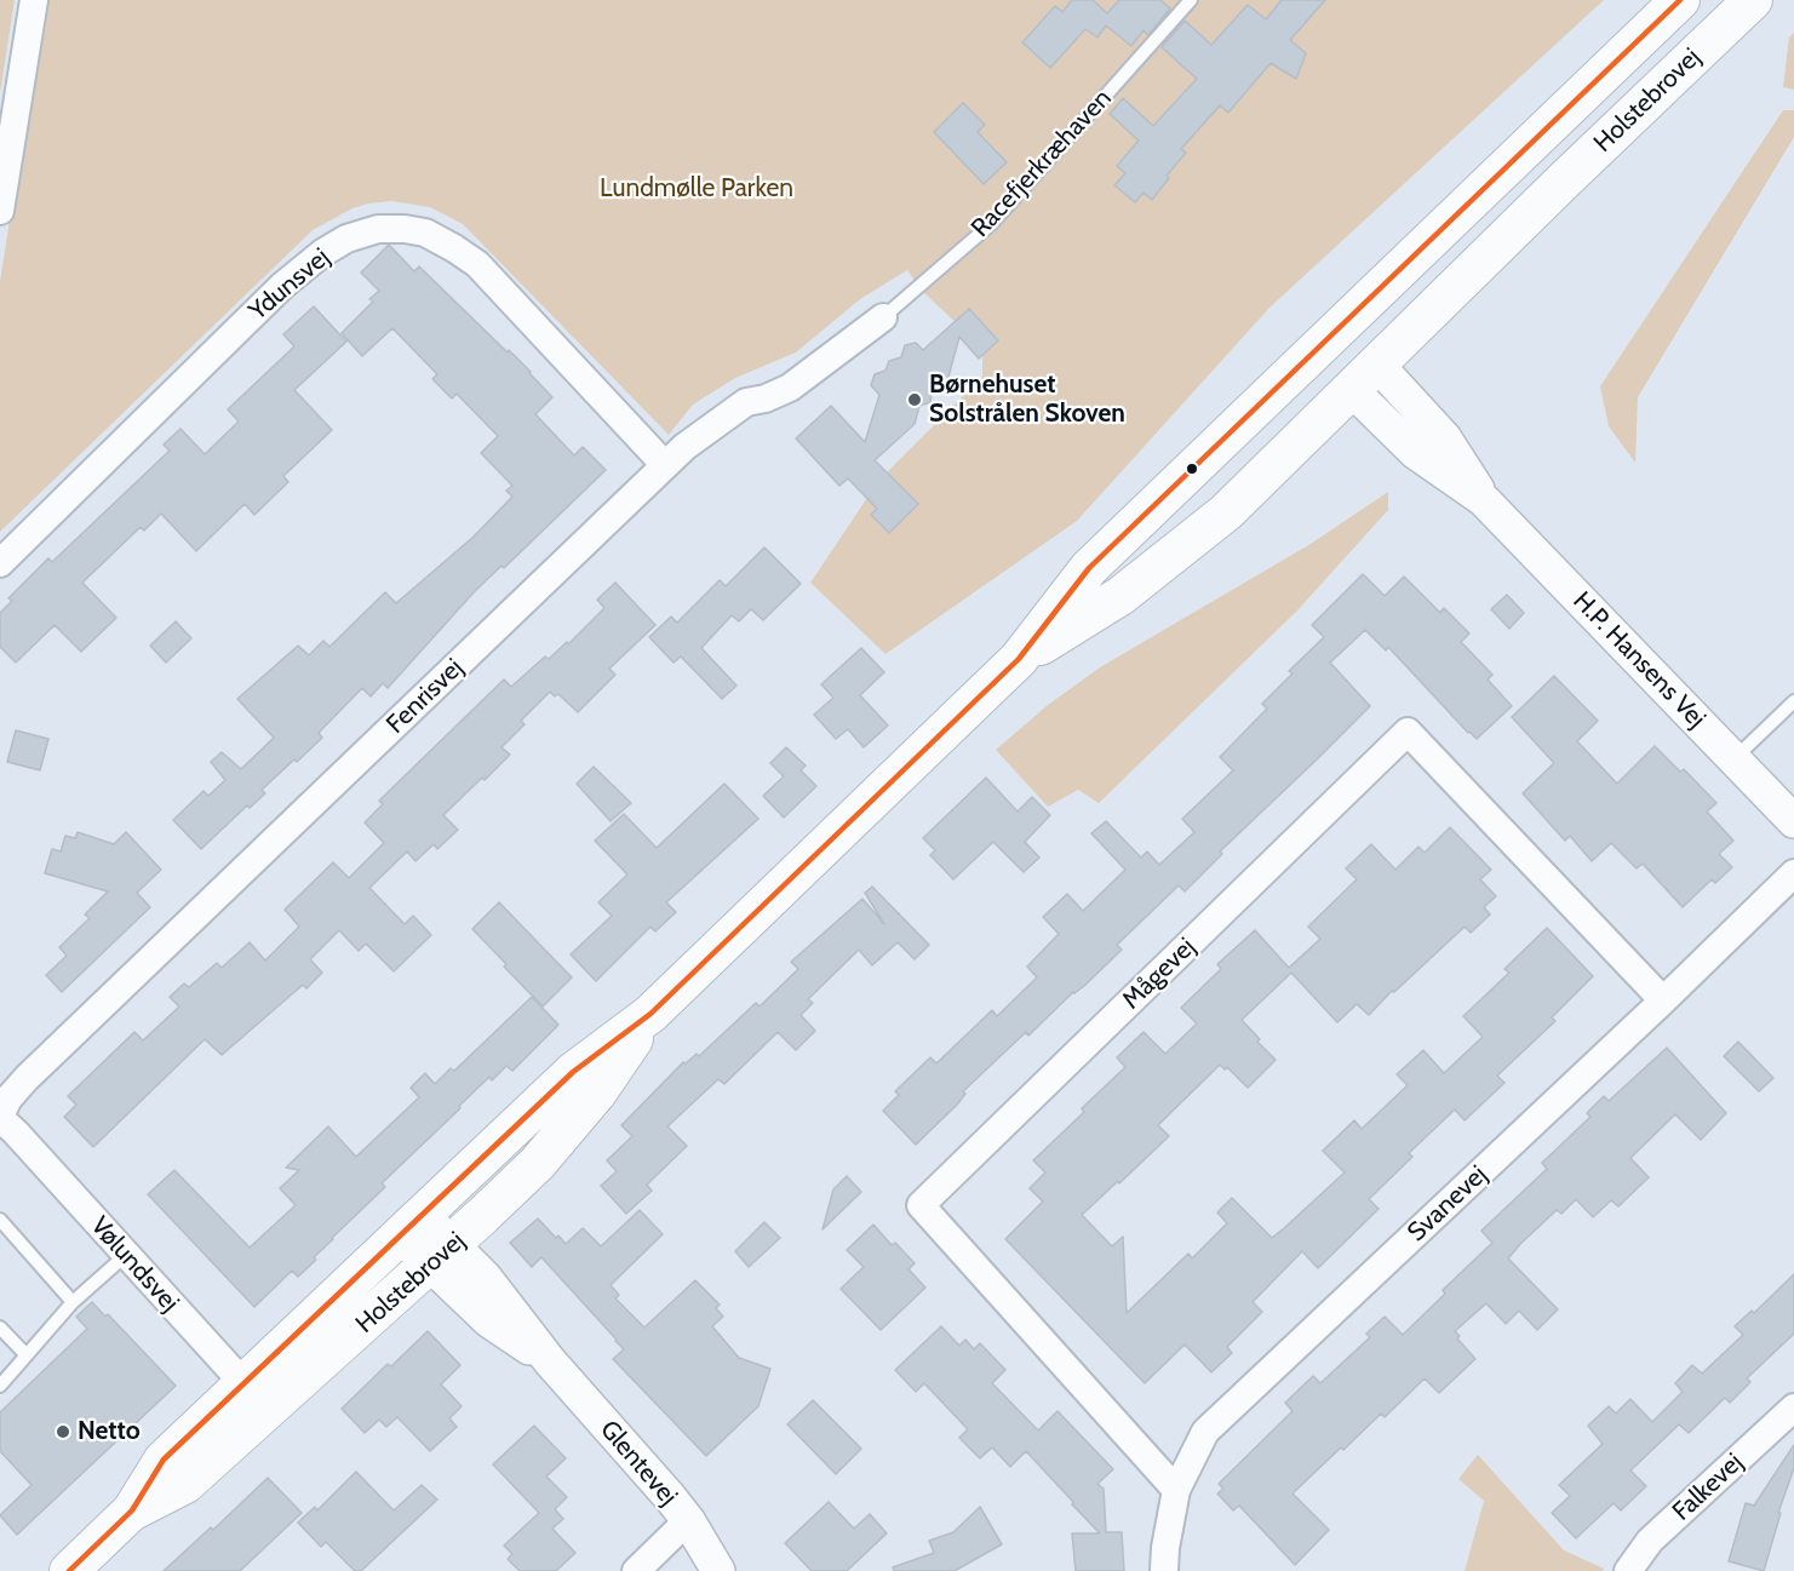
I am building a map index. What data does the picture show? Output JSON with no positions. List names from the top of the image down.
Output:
{
  "streets": {
    "main road": ["Holstebrovej"],
    "street": [
      "Ydunsvej",
      "H.P. Hansens Vej",
      "Fenrisvej",
      "Mågevej",
      "Svanevej",
      "Vølundsvej",
      "Glentevej",
      "Falkevej"
    ],
    "lane": ["Racefjerkræhaven"]
  },
  "crossings": [
    ["Holstebrovej", "H.P. Hansens Vej"],
    ["Holstebrovej", "Vølundsvej"],
    ["Holstebrovej", "Glentevej"],
    ["Racefjerkræhaven", "Fenrisvej"],
    ["Ydunsvej", "Fenrisvej"],
    ["Fenrisvej", "Vølundsvej"],
    ["Mågevej", "Svanevej"]
  ],
  "parks": ["Lundmølle Parken"],
  "places": ["Børnehuset Solstrålen Skoven", "Netto"]
}
